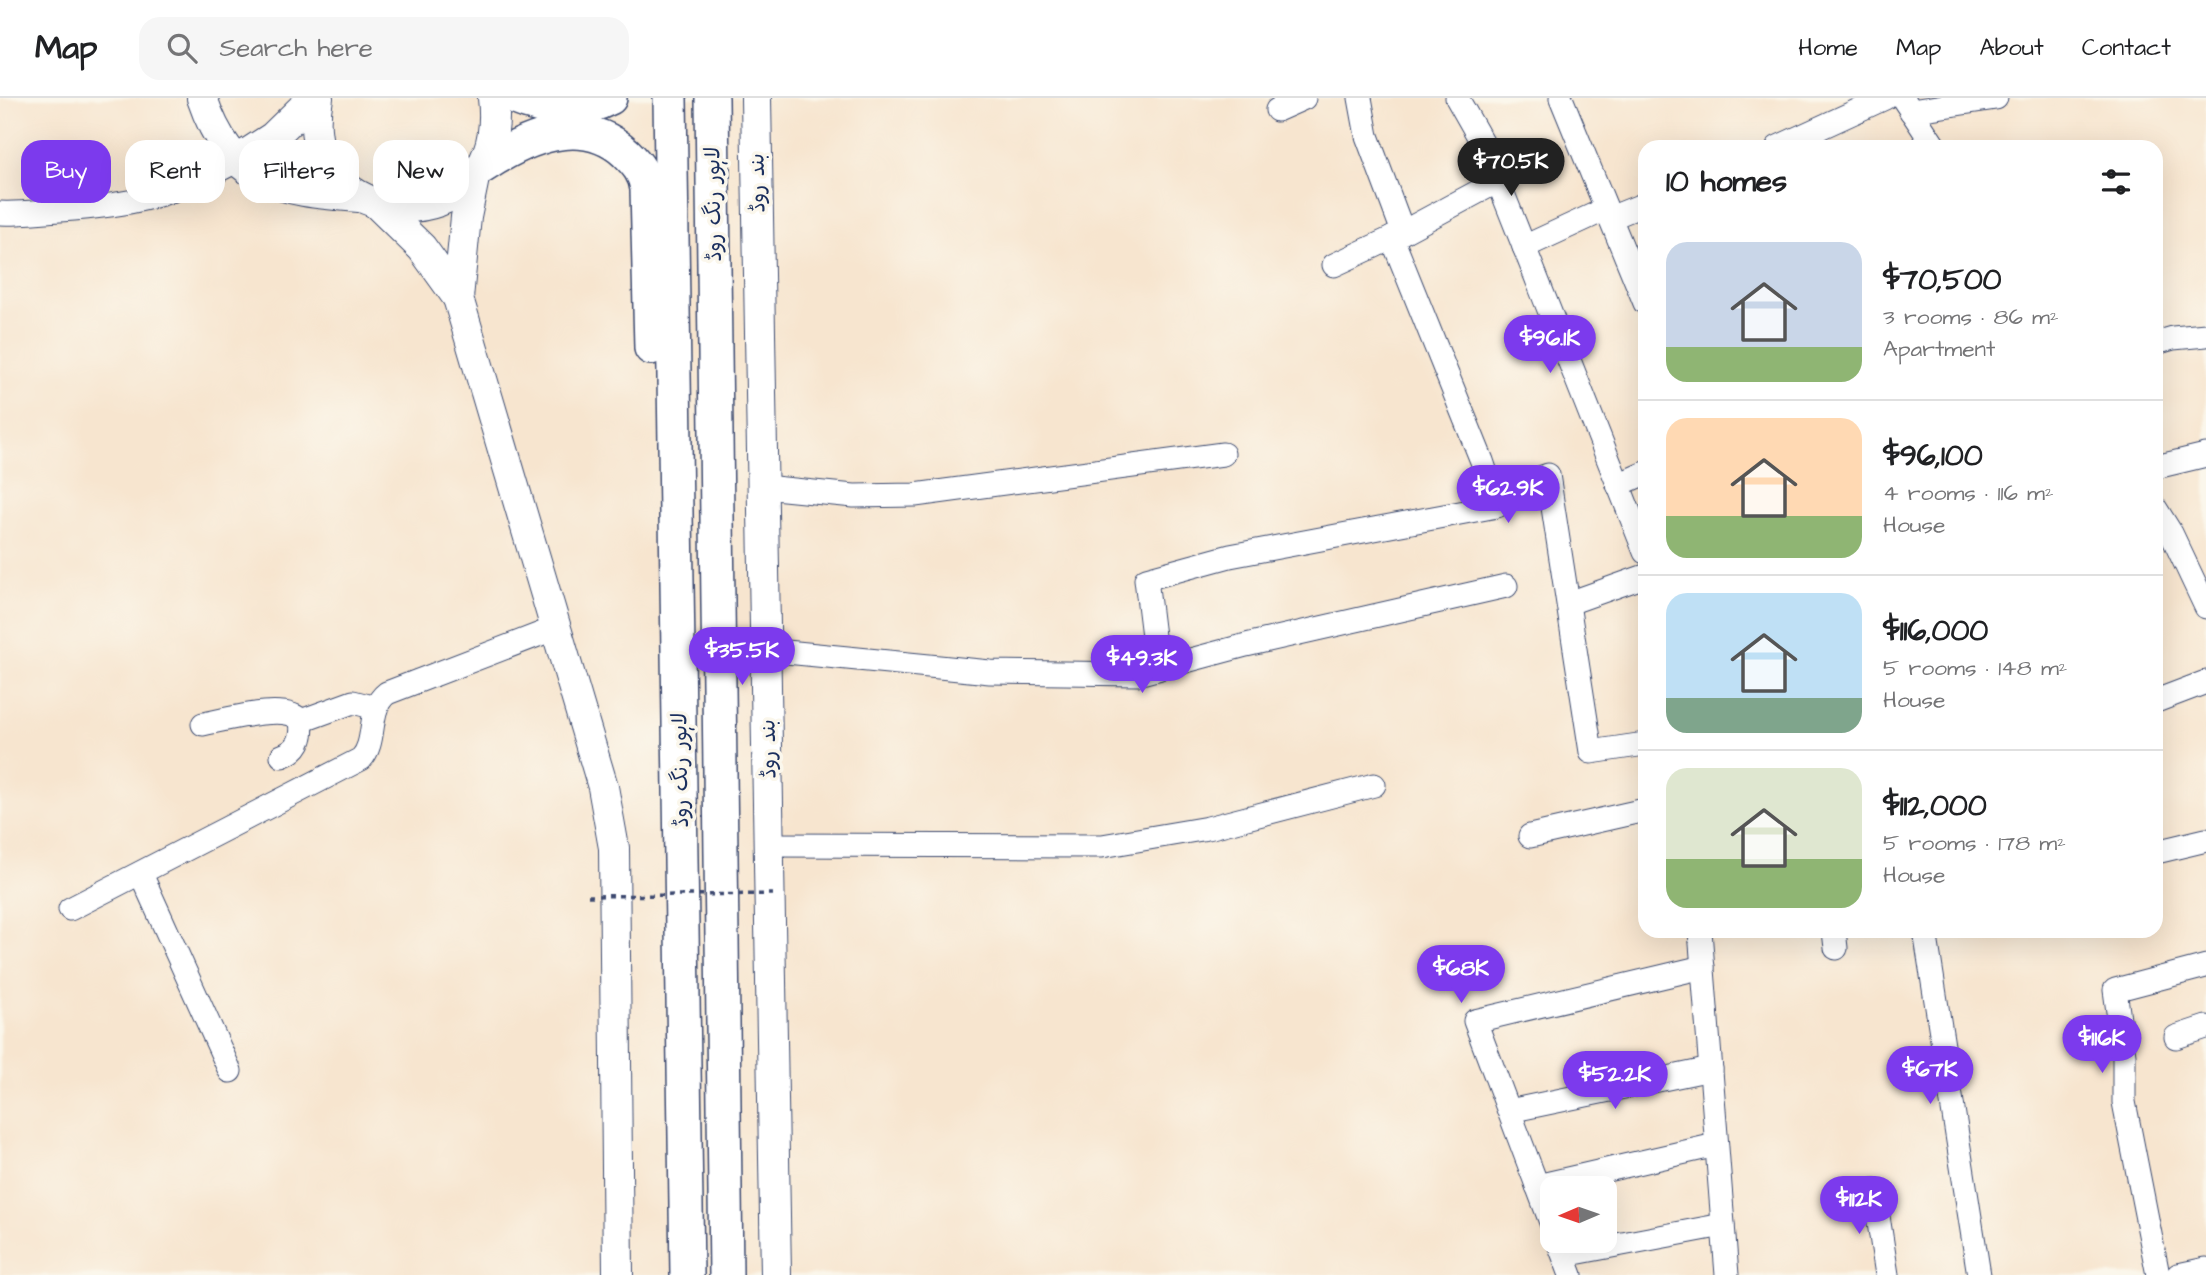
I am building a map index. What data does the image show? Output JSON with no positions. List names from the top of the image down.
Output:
{
  "streets": {
    "highway": ["لاہور رنگ روڈ"],
    "main road": ["بند روڈ"]
  },
  "north": "left",
  "page": {
    "header": "Map",
    "search": "Search here",
    "nav": [
      "Home",
      "Map",
      "About",
      "Contact"
    ],
    "price": [
      "$70.5K",
      "$96.1K",
      "$62.9K",
      "$35.5K",
      "$49.3K",
      "$68K",
      "$116K",
      "$67K",
      "$52.2K",
      "$112K"
    ],
    "chip": [
      "Buy",
      "Rent",
      "Filters",
      "New"
    ],
    "heading": "10 homes",
    "list": [
      {
        "name": "$70,500",
        "note": "3 rooms · 86 m² · Apartment"
      },
      {
        "name": "$96,100",
        "note": "4 rooms · 116 m² · House"
      },
      {
        "name": "$116,000",
        "note": "5 rooms · 148 m² · House"
      },
      {
        "name": "$112,000",
        "note": "5 rooms · 178 m² · House"
      }
    ]
  }
}
